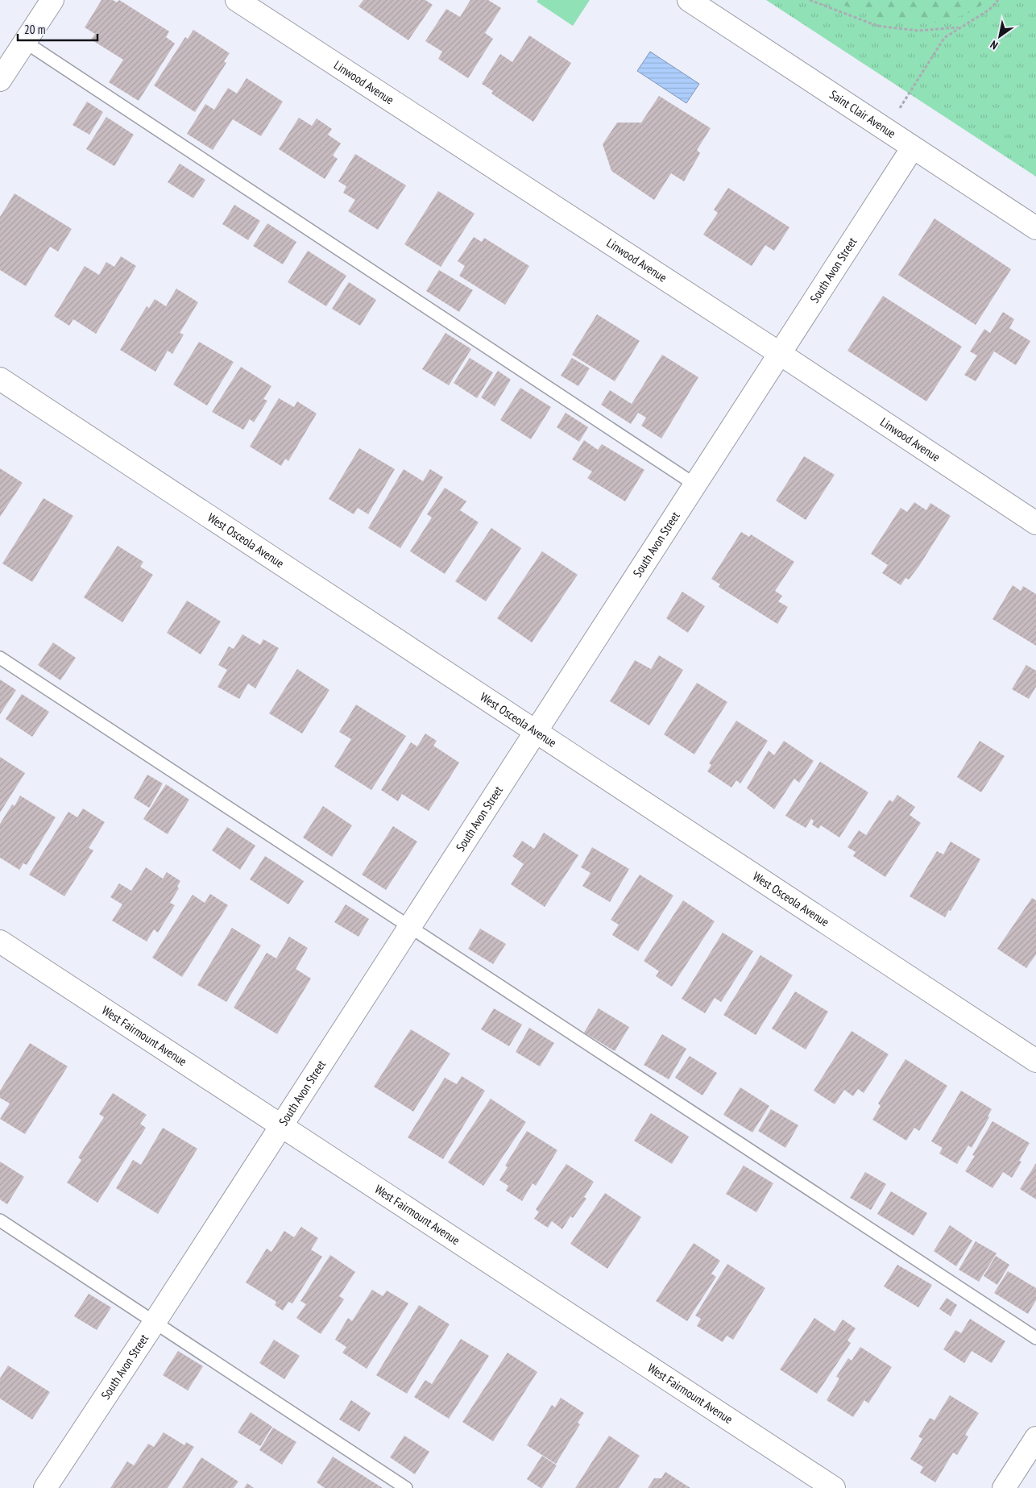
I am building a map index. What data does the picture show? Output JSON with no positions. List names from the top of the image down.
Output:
{
  "streets": {
    "street": [
      "Linwood Avenue",
      "Saint Clair Avenue",
      "South Avon Street",
      "West Osceola Avenue",
      "West Fairmount Avenue"
    ]
  },
  "crossings": [
    ["Linwood Avenue", "South Avon Street"],
    ["Saint Clair Avenue", "South Avon Street"],
    ["South Avon Street", "West Osceola Avenue"],
    ["South Avon Street", "West Fairmount Avenue"]
  ],
  "scale_bar": "20 m",
  "north": "bottom left"
}
